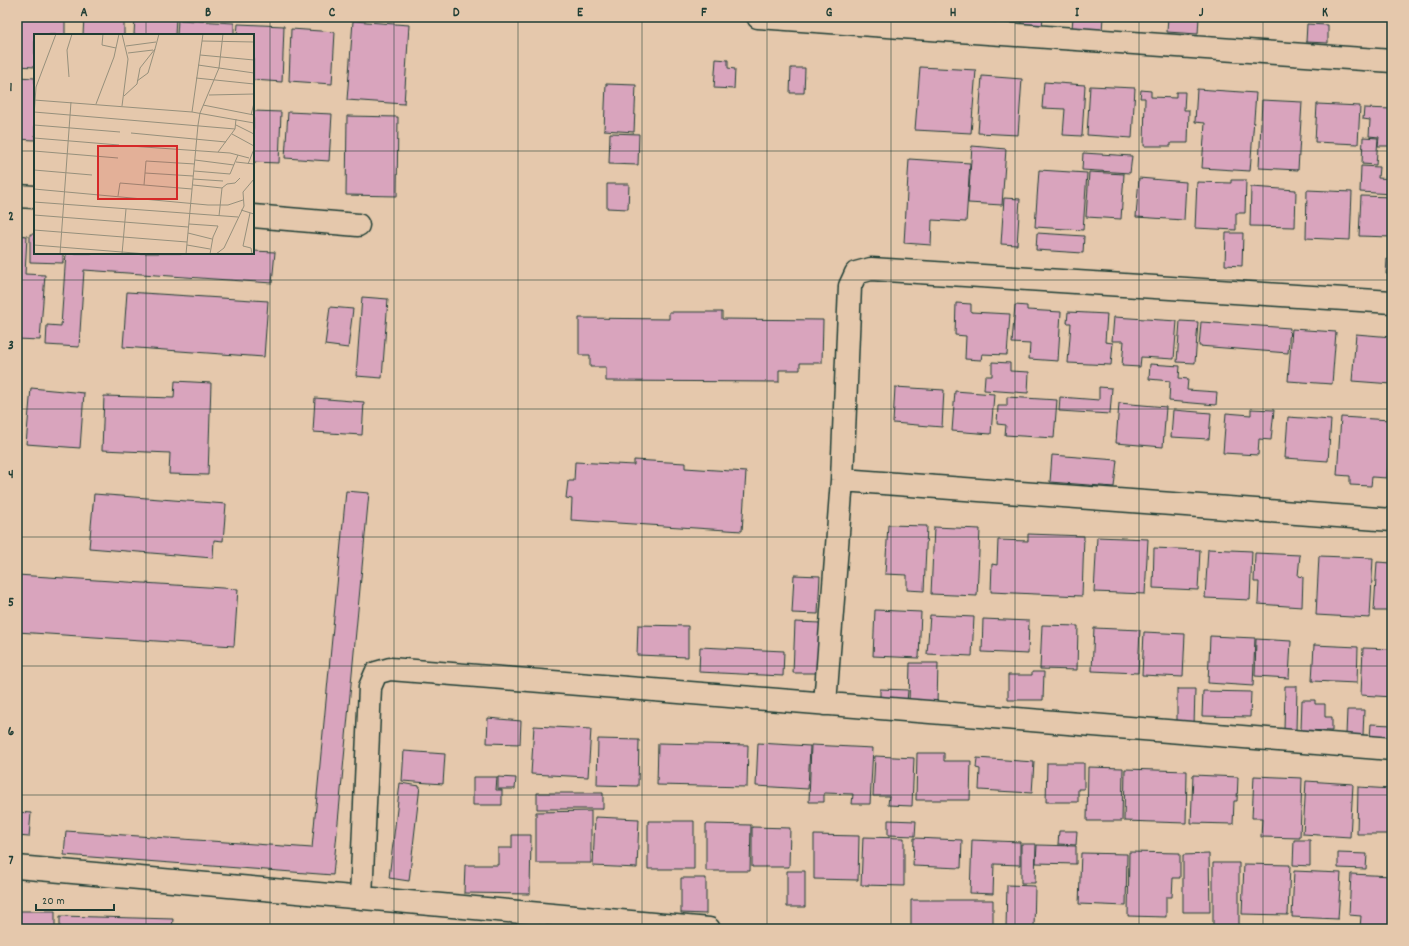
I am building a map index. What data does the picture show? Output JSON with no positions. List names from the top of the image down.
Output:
{
  "scale_bar": "20 m",
  "grid": {
    "columns": [
      "A",
      "B",
      "C",
      "D",
      "E",
      "F",
      "G",
      "H",
      "I",
      "J",
      "K"
    ],
    "rows": [
      "1",
      "2",
      "3",
      "4",
      "5",
      "6",
      "7"
    ]
  }
}
